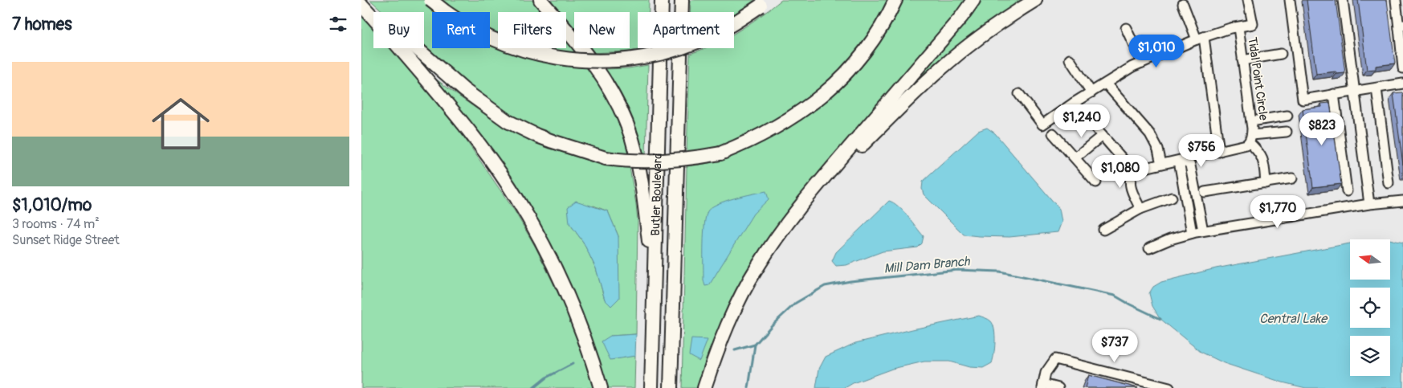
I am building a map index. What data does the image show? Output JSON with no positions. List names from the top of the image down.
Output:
{
  "streets": {
    "highway": ["Butler Boulevard"],
    "street": ["Tidal Point Circle"]
  },
  "water": ["Mill Dam Branch", "Central Lake"],
  "north": "left",
  "page": {
    "heading": "7 homes",
    "chip": [
      "Buy",
      "Rent",
      "Filters",
      "New",
      "Apartment"
    ],
    "price": [
      "$1,010",
      "$1,240",
      "$823",
      "$756",
      "$1,080",
      "$1,770",
      "$737"
    ],
    "list": [
      {
        "name": "$1,010/mo",
        "note": "3 rooms · 74 m² · Sunset Ridge Street"
      }
    ]
  }
}
